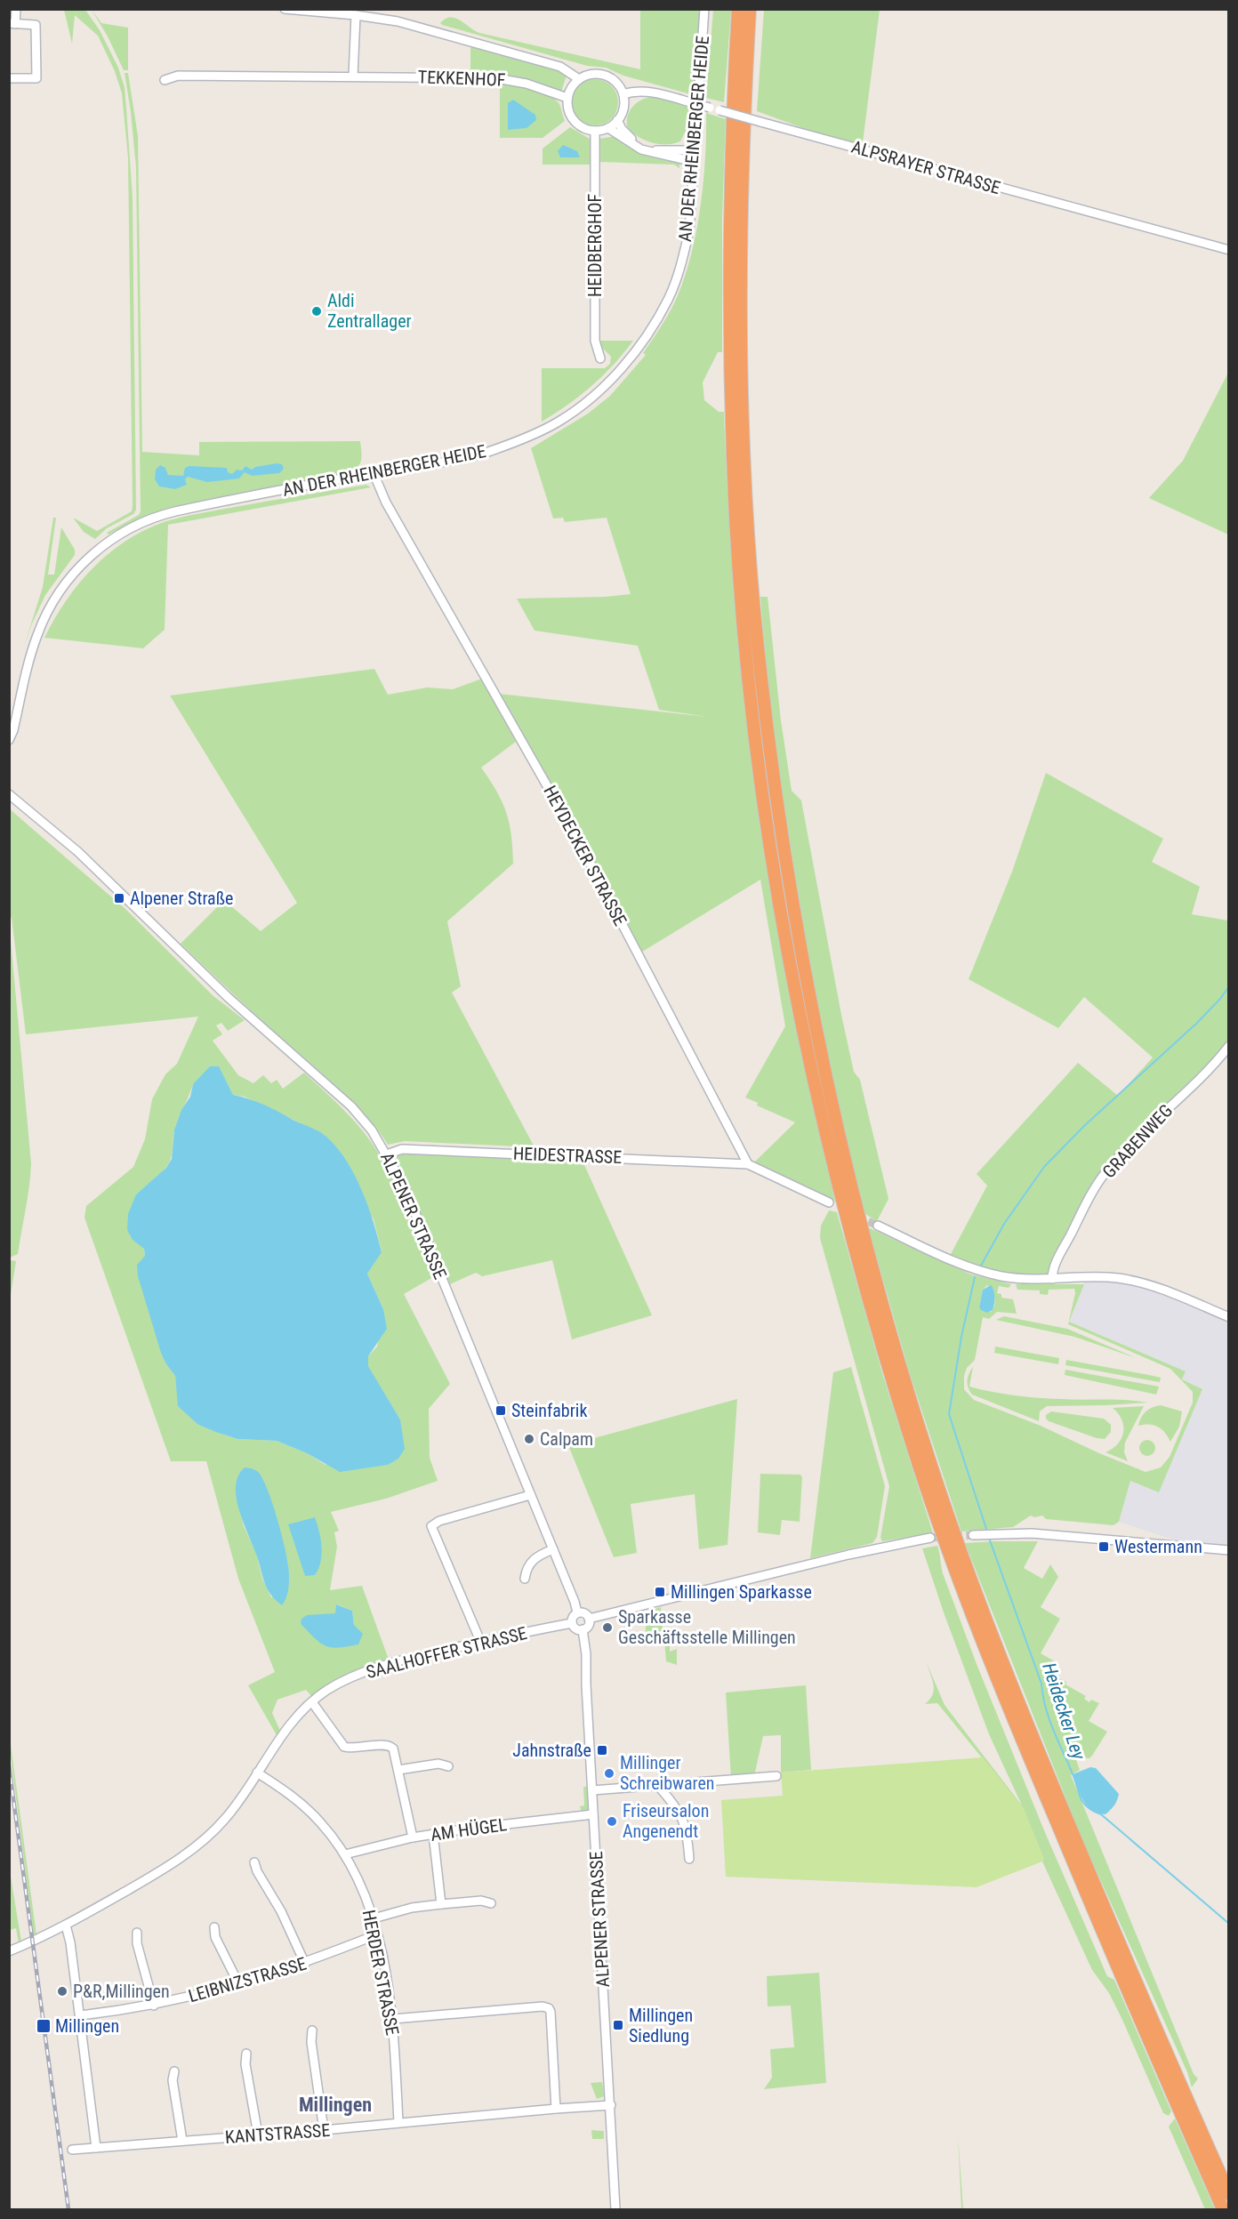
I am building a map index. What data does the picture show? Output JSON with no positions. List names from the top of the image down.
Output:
{
  "streets": {
    "street": [
      "TEKKENHOF",
      "AN DER RHEINBERGER HEIDE",
      "ALPSRAYER STRASSE",
      "HEIDBERGHOF",
      "HEYDECKER STRASSE",
      "GRABENWEG",
      "HEIDESTRASSE",
      "ALPENER STRASSE",
      "SAALHOFFER STRASSE",
      "AM HÜGEL",
      "HERDER STRASSE",
      "LEIBNIZSTRASSE",
      "KANTSTRASSE"
    ]
  },
  "crossings": [
    ["TEKKENHOF", "ALPSRAYER STRASSE"],
    ["TEKKENHOF", "HEIDBERGHOF"],
    ["AN DER RHEINBERGER HEIDE", "HEYDECKER STRASSE"],
    ["ALPSRAYER STRASSE", "HEIDBERGHOF"],
    ["HEYDECKER STRASSE", "HEIDESTRASSE"],
    ["HEIDESTRASSE", "ALPENER STRASSE"],
    ["ALPENER STRASSE", "SAALHOFFER STRASSE"],
    ["ALPENER STRASSE", "AM HÜGEL"],
    ["ALPENER STRASSE", "KANTSTRASSE"],
    ["SAALHOFFER STRASSE", "HERDER STRASSE"],
    ["AM HÜGEL", "HERDER STRASSE"],
    ["HERDER STRASSE", "LEIBNIZSTRASSE"],
    ["HERDER STRASSE", "KANTSTRASSE"]
  ],
  "districts": ["Millingen"],
  "water": ["Heidecker Ley"],
  "places": {
    "other": [
      "Aldi Zentrallager",
      "Calpam",
      "Sparkasse Geschäftsstelle Millingen",
      "Millinger Schreibwaren",
      "Friseursalon Angenendt",
      "P&R,Millingen"
    ],
    "transit": [
      "Alpener Straße",
      "Steinfabrik",
      "Westermann",
      "Millingen Sparkasse",
      "Jahnstraße",
      "Millingen Siedlung",
      "Millingen"
    ]
  }
}
